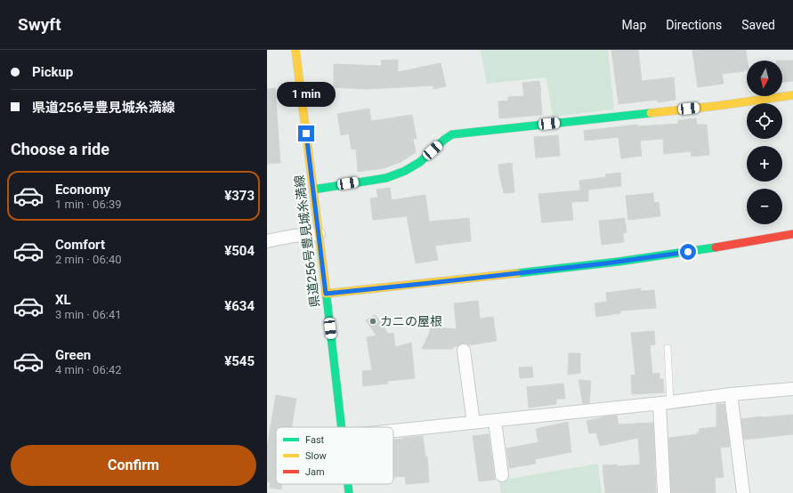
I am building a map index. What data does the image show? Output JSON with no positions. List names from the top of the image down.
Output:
{
  "streets": {
    "street": ["県道256号豊見城糸満線"]
  },
  "places": ["カニの屋根"],
  "legend": ["Fast", "Slow", "Jam"],
  "north": "bottom",
  "page": {
    "header": "Swyft",
    "nav": ["Map", "Directions", "Saved"],
    "banner": ["Pickup", "県道256号豊見城糸満線"],
    "map_buttons": ["+", "−"],
    "bubble": "1 min",
    "heading": "Choose a ride",
    "list": [
      {
        "name": "Economy",
        "note": "1 min · 06:39",
        "value": "¥373"
      },
      {
        "name": "Comfort",
        "note": "2 min · 06:40",
        "value": "¥504"
      },
      {
        "name": "XL",
        "note": "3 min · 06:41",
        "value": "¥634"
      },
      {
        "name": "Green",
        "note": "4 min · 06:42",
        "value": "¥545"
      }
    ],
    "buttons": "Confirm"
  }
}
